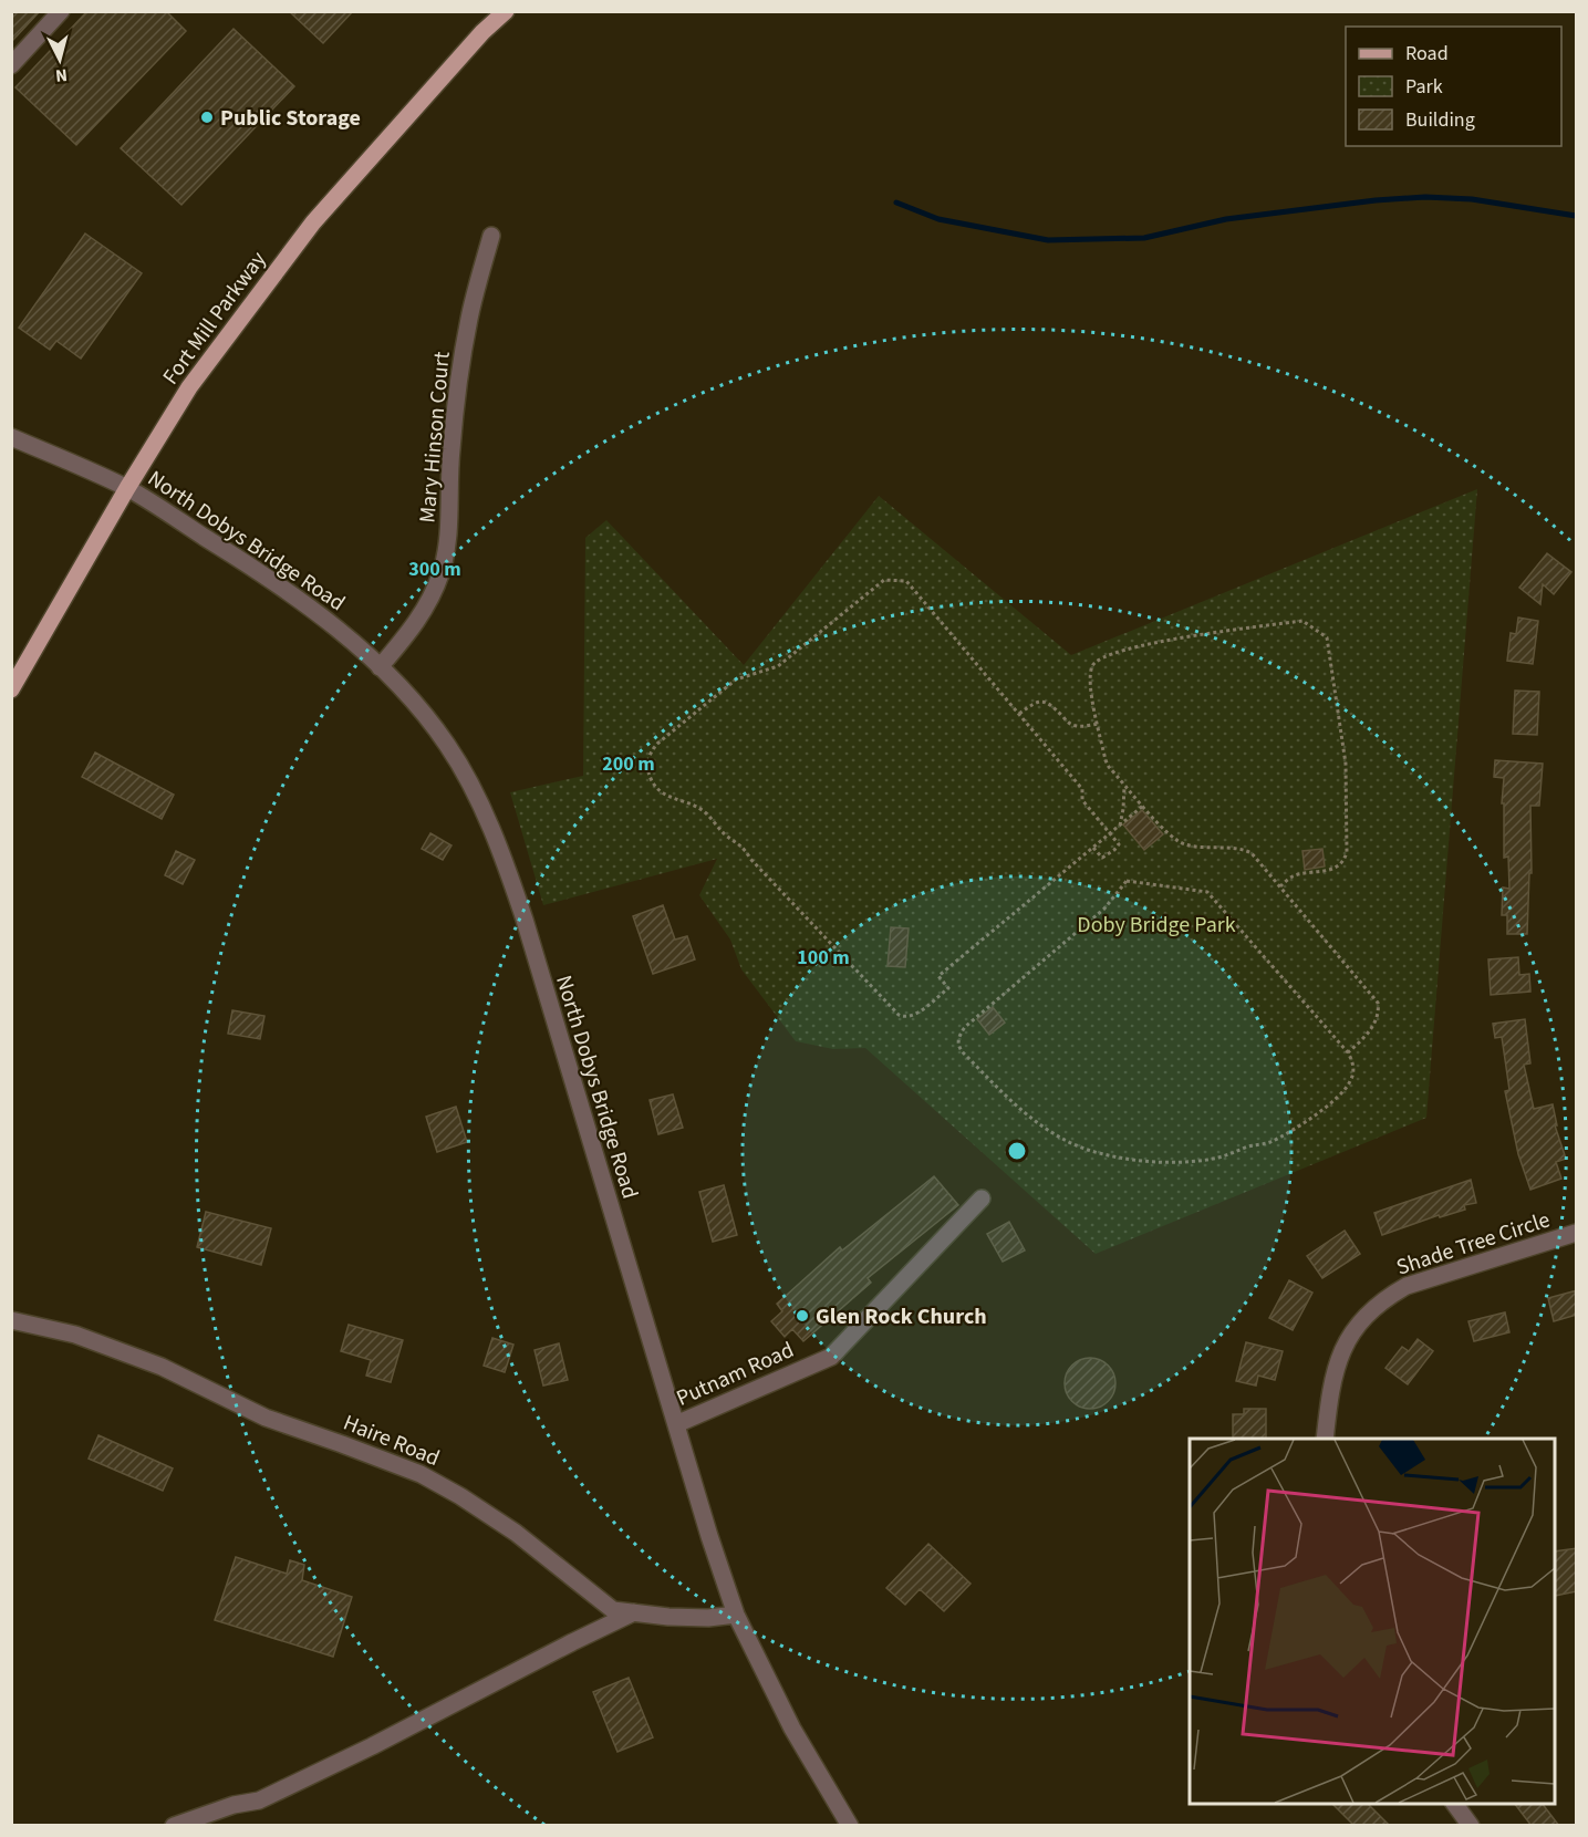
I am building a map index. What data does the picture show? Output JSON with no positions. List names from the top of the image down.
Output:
{
  "streets": {
    "main road": ["Fort Mill Parkway"],
    "street": [
      "Mary Hinson Court",
      "North Dobys Bridge Road",
      "Shade Tree Circle",
      "Putnam Road",
      "Haire Road"
    ]
  },
  "crossings": [
    ["Fort Mill Parkway", "North Dobys Bridge Road"],
    ["Mary Hinson Court", "North Dobys Bridge Road"],
    ["North Dobys Bridge Road", "Putnam Road"],
    ["North Dobys Bridge Road", "Haire Road"]
  ],
  "parks": ["Doby Bridge Park"],
  "places": ["Public Storage", "Glen Rock Church"],
  "legend": ["Road", "Park", "Building"],
  "north": "bottom",
  "rings": ["300 m", "200 m", "100 m"]
}
